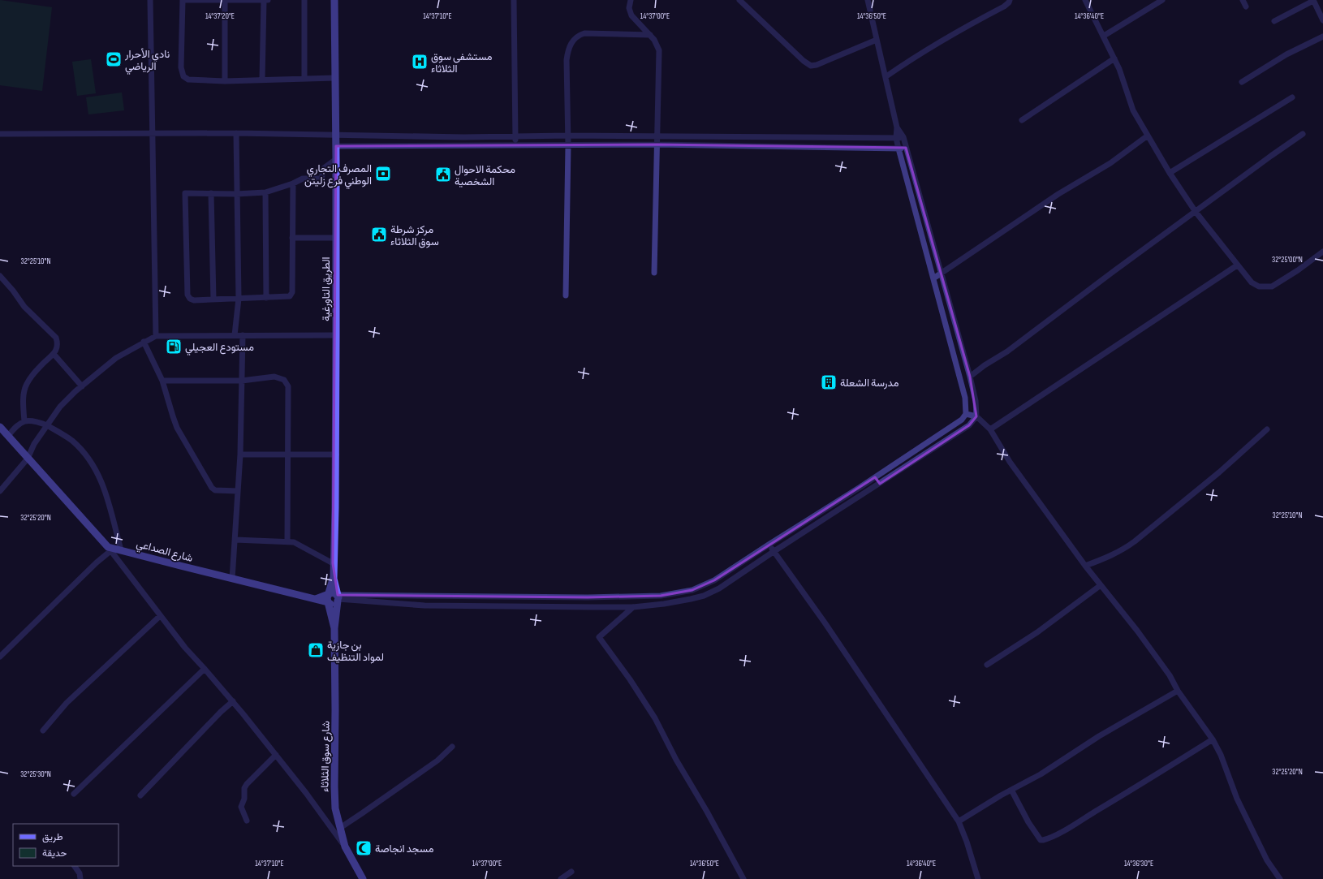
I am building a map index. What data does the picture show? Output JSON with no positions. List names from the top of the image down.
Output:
{
  "streets": {
    "street": ["الطريق التاورغية", "شارع الصداعي", "شارع سوق الثلاثاء"]
  },
  "places": {
    "sports": ["نادي الأحرار الرياضي"],
    "hospital": ["مستشفى سوق الثلاثاء"],
    "bank": ["المصرف التجاري الوطني فرع زليتن"],
    "public building": ["محكمة الاحوال الشخصية", "مركز شرطة سوق الثلاثاء"],
    "fuel station": ["مستودع العجيلي"],
    "building": ["مدرسة الشعلة"],
    "shop": ["بن جازية لمواد التنظيف"],
    "mosque": ["مسجد انجاصة"]
  },
  "legend": ["طريق", "حديقة"],
  "coordinates": [
    "14°37'20\"E",
    "14°37'10\"E",
    "14°37'00\"E",
    "14°36'50\"E",
    "14°36'40\"E",
    "32°25'00\"N",
    "32°25'10\"N",
    "32°25'20\"N",
    "32°25'30\"N",
    "14°36'30\"E"
  ]
}
